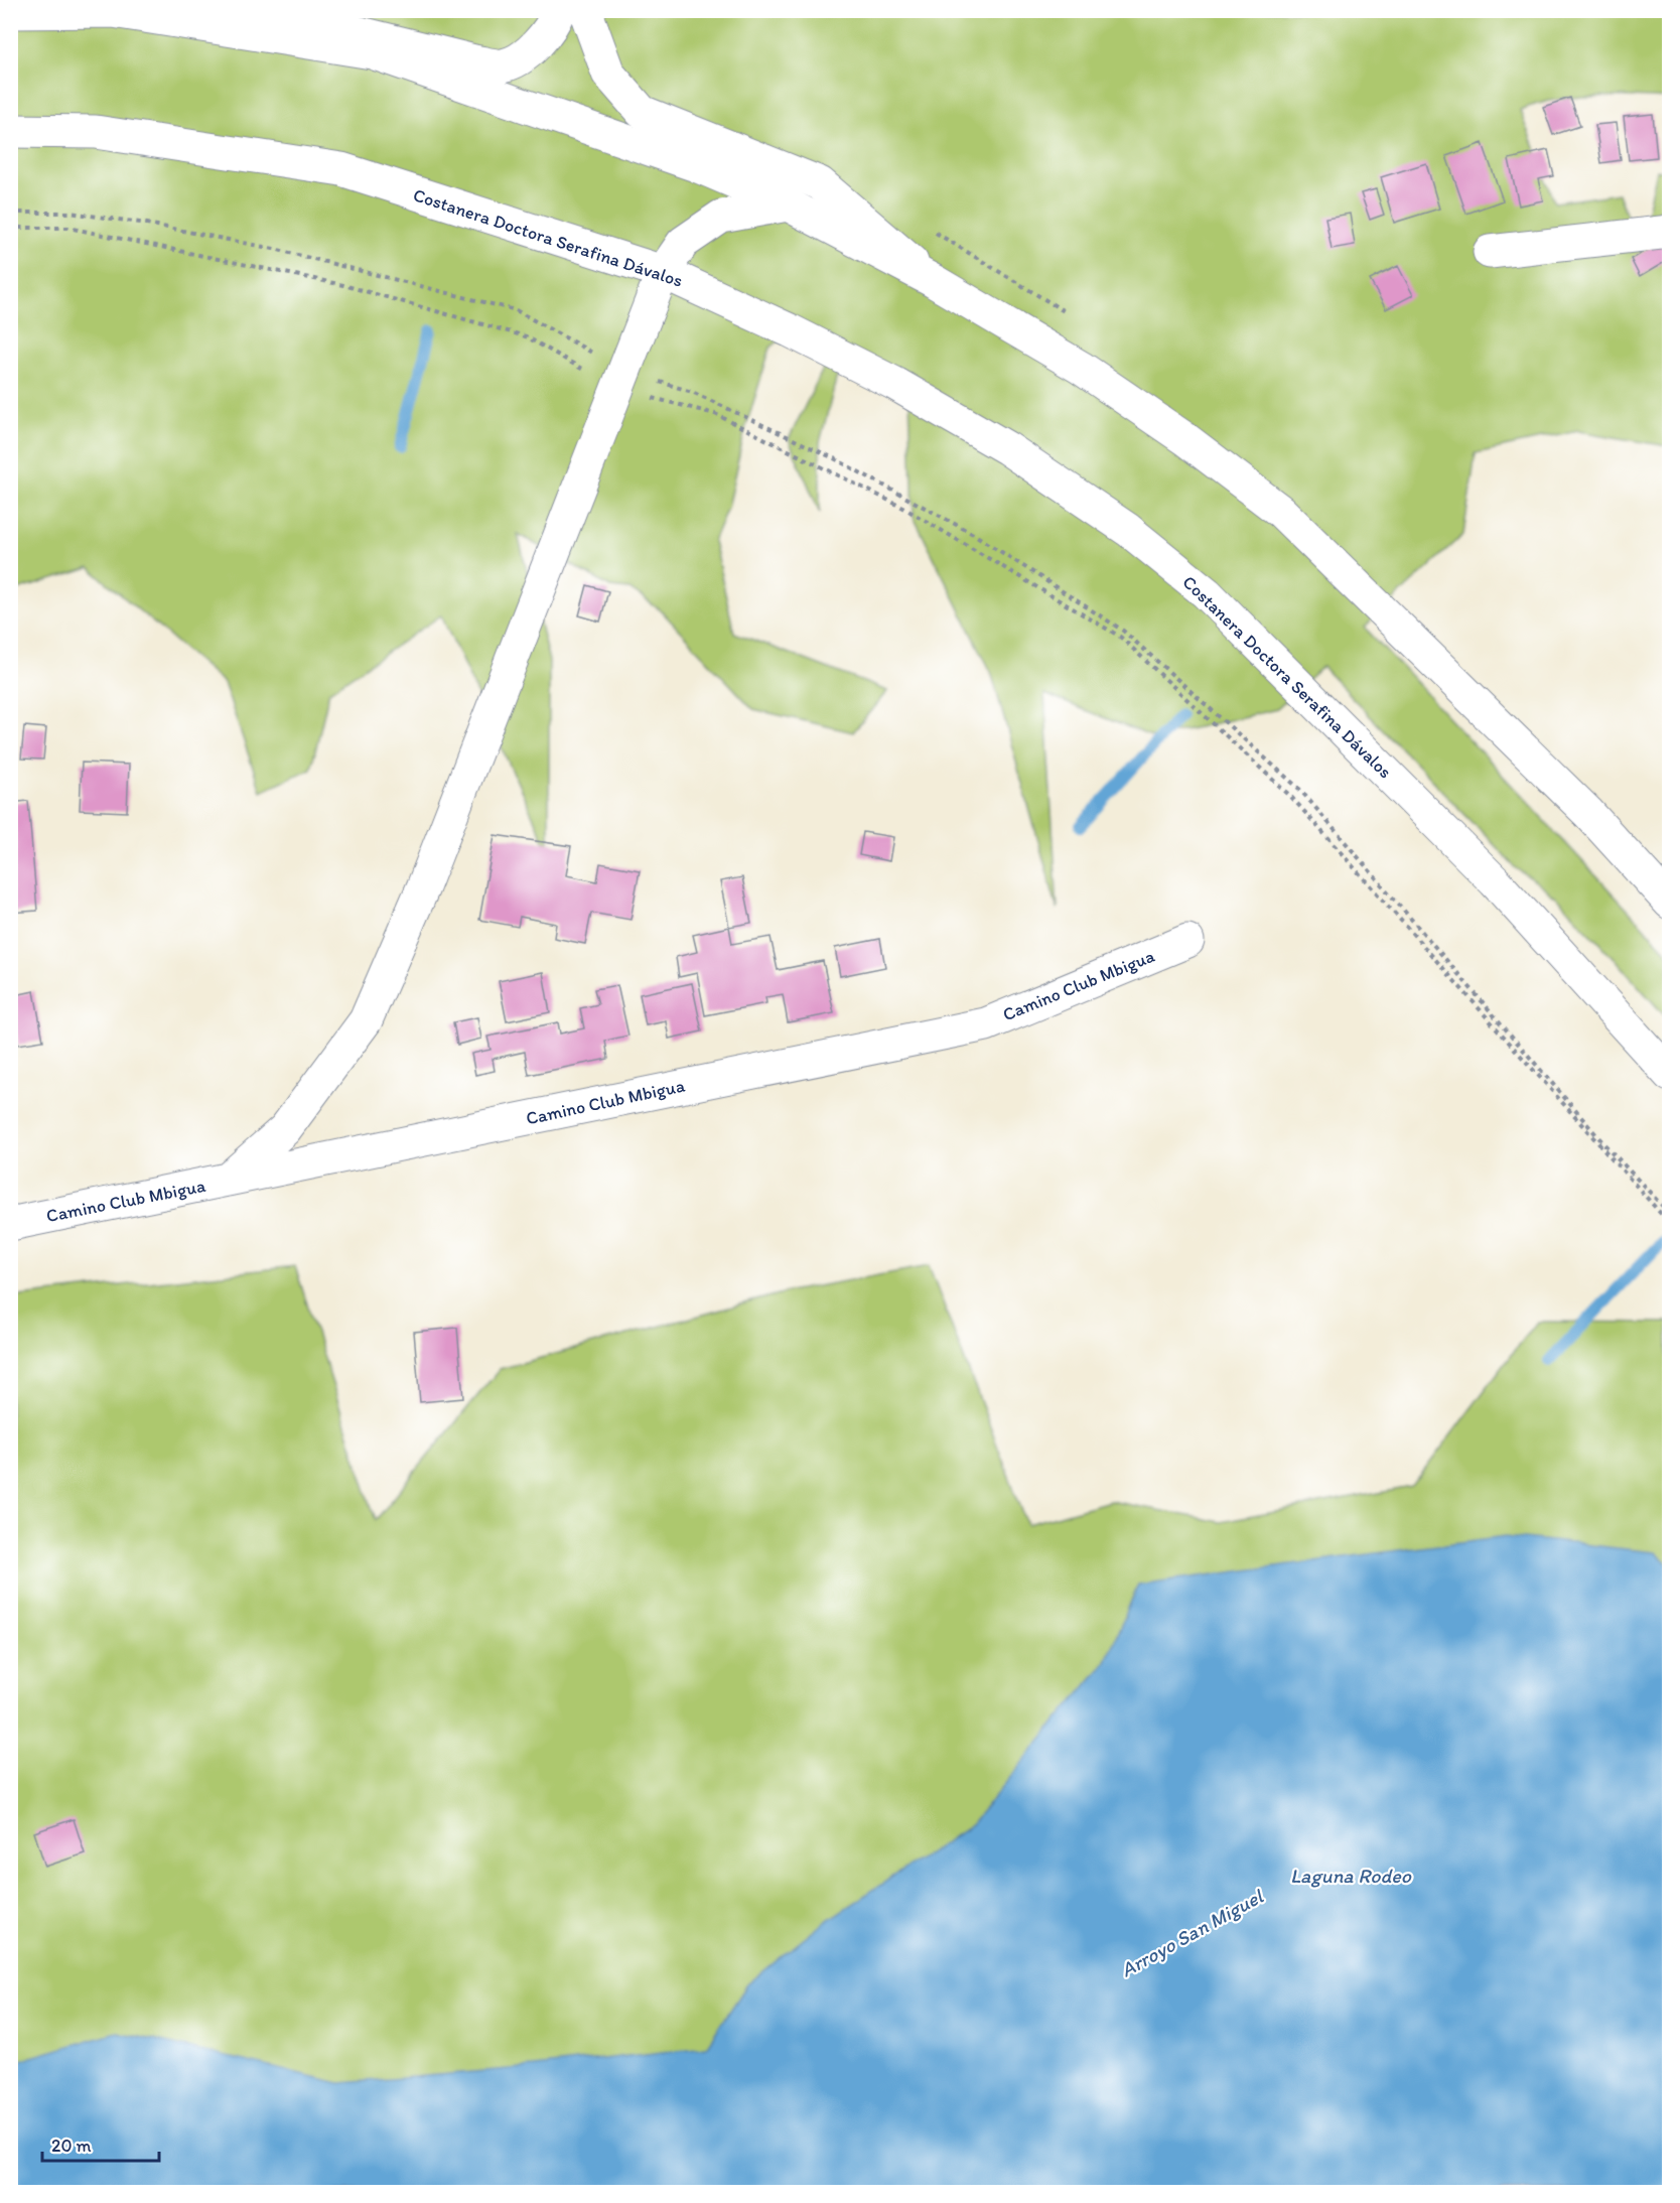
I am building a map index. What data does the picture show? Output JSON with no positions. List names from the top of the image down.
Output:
{
  "streets": {
    "main road": ["Costanera Doctora Serafina Dávalos", "Camino Club Mbigua"]
  },
  "water": ["Laguna Rodeo", "Arroyo San Miguel"],
  "scale_bar": "20 m"
}
